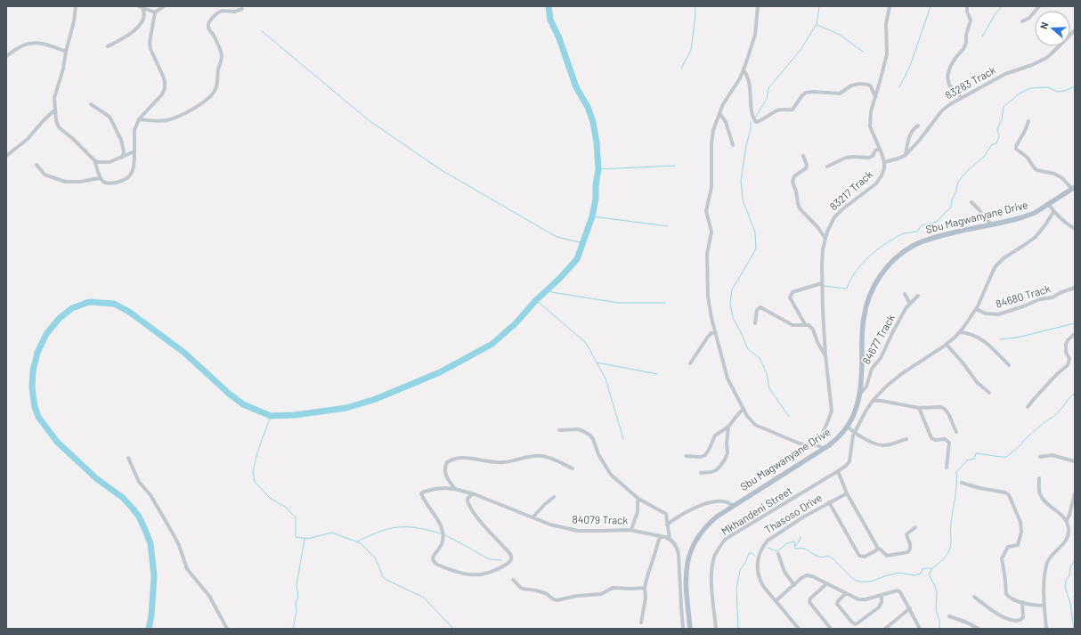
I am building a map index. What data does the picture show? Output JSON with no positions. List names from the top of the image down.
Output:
{
  "streets": {
    "main road": ["Sbu Magwanyane Drive"],
    "street": [
      "83283 Track",
      "83217 Track",
      "84680 Track",
      "84677 Track",
      "Mkhandeni Street",
      "Thasoso Drive",
      "84079 Track"
    ]
  },
  "crossings": [
    ["83283 Track", "83217 Track"],
    ["Sbu Magwanyane Drive", "84677 Track"],
    ["84680 Track", "Mkhandeni Street"]
  ],
  "north": "left"
}
